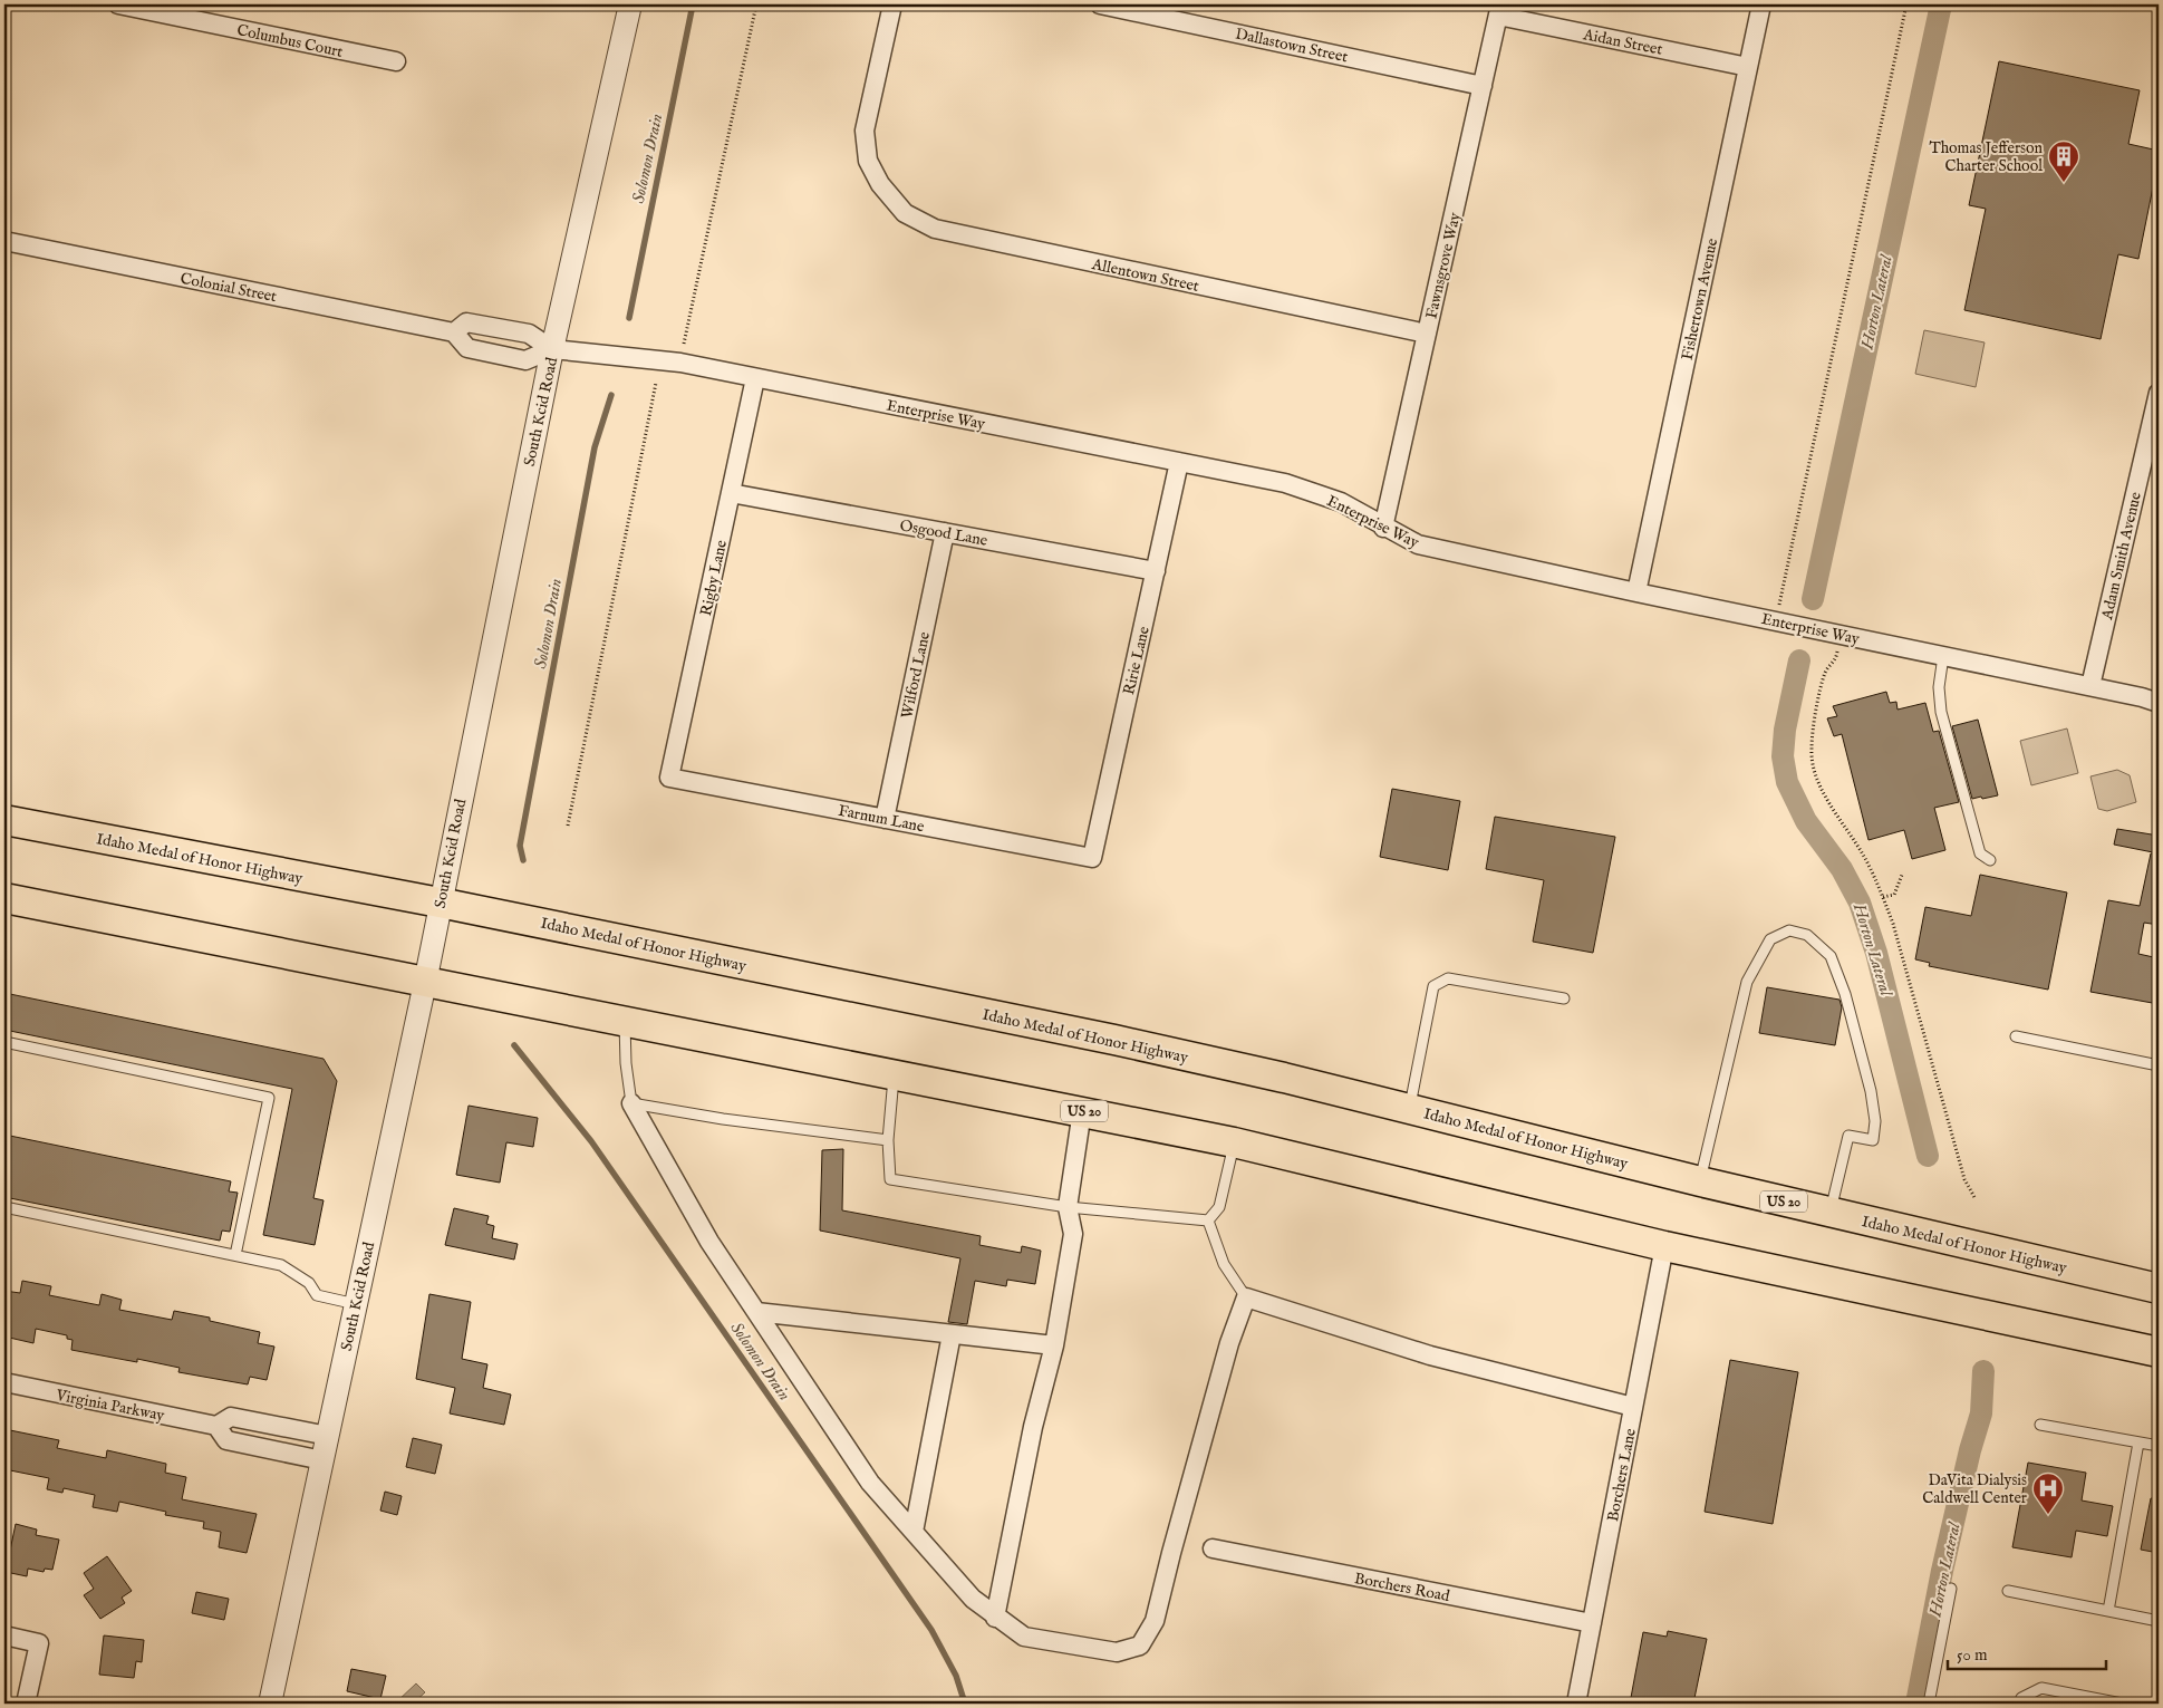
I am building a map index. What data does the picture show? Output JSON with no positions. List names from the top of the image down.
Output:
{
  "streets": {
    "main road": ["Idaho Medal of Honor Highway", "US 20"],
    "street": [
      "Columbus Court",
      "Aidan Street",
      "Dallastown Street",
      "Fawnsgrove Way",
      "Allentown Street",
      "Colonial Street",
      "Fishertown Avenue",
      "South Kcid Road",
      "Enterprise Way",
      "Osgood Lane",
      "Adam Smith Avenue",
      "Rigby Lane",
      "Ririe Lane",
      "Wilford Lane",
      "Farnum Lane",
      "Virginia Parkway",
      "Borchers Lane",
      "Borchers Road"
    ]
  },
  "crossings": [
    ["Aidan Street", "Fawnsgrove Way"],
    ["Aidan Street", "Fishertown Avenue"],
    ["Dallastown Street", "Fawnsgrove Way"],
    ["Fawnsgrove Way", "Allentown Street"],
    ["Fawnsgrove Way", "Enterprise Way"],
    ["Colonial Street", "South Kcid Road"],
    ["Colonial Street", "Enterprise Way"],
    ["Fishertown Avenue", "Enterprise Way"],
    ["South Kcid Road", "Enterprise Way"],
    ["South Kcid Road", "Idaho Medal of Honor Highway"],
    ["South Kcid Road", "US 20"],
    ["South Kcid Road", "Virginia Parkway"],
    ["Enterprise Way", "Adam Smith Avenue"],
    ["Enterprise Way", "Rigby Lane"],
    ["Enterprise Way", "Ririe Lane"],
    ["Osgood Lane", "Rigby Lane"],
    ["Osgood Lane", "Ririe Lane"],
    ["Osgood Lane", "Wilford Lane"],
    ["Rigby Lane", "Farnum Lane"],
    ["Ririe Lane", "Farnum Lane"],
    ["Wilford Lane", "Farnum Lane"],
    ["US 20", "Borchers Lane"],
    ["Borchers Lane", "Borchers Road"]
  ],
  "water": ["Solomon Drain", "Horton Lateral"],
  "places": {
    "building": ["Thomas Jefferson Charter School"],
    "hospital": ["DaVita Dialysis Caldwell Center"]
  },
  "scale_bar": "50 m"
}
